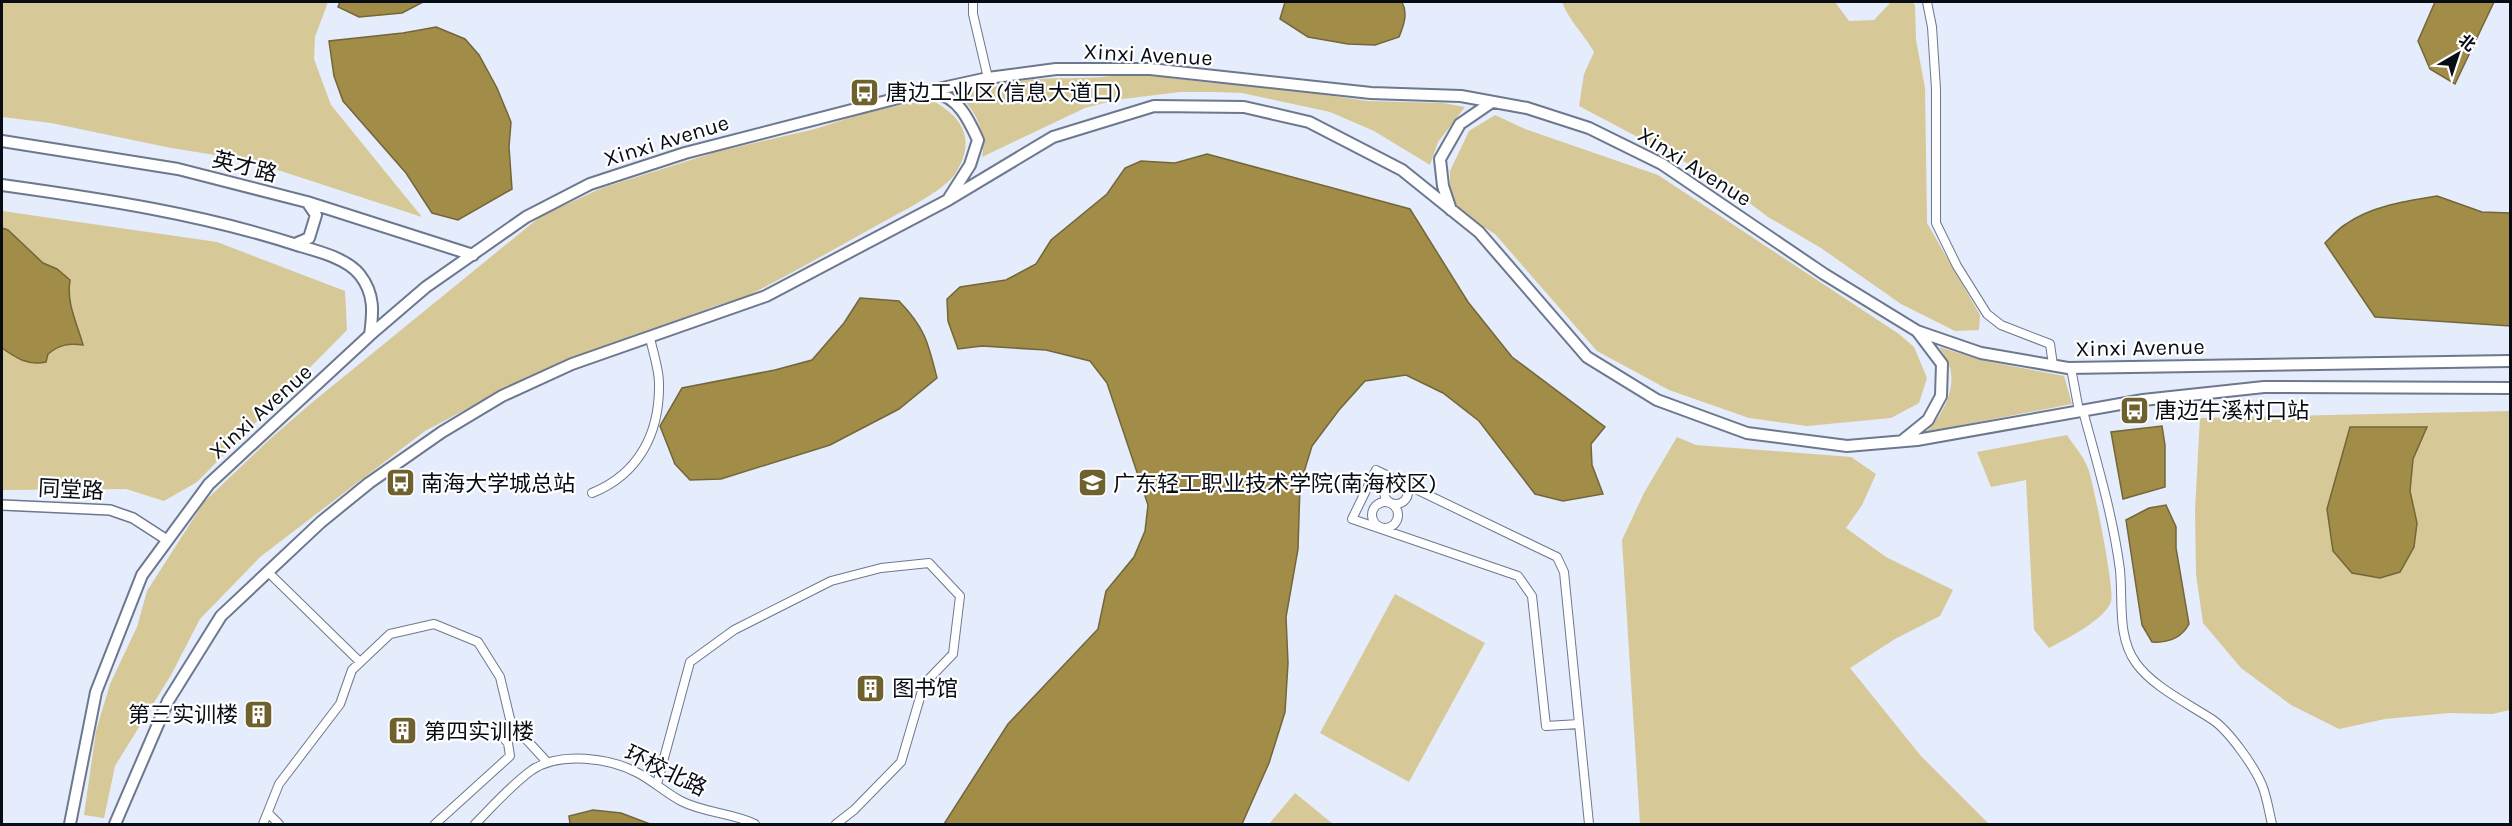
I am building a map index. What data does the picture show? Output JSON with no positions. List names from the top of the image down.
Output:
{
  "streets": {
    "main road": ["Xinxi Avenue", "英才路"],
    "street": ["同堂路", "环校北路"]
  },
  "crossings": [
    ["Xinxi Avenue", "英才路"],
    ["Xinxi Avenue", "同堂路"]
  ],
  "places": {
    "bus stop": ["唐边工业区(信息大道口)", "唐边牛溪村口站", "南海大学城总站"],
    "school or university": ["广东轻工职业技术学院(南海校区)"],
    "building": ["图书馆", "第三实训楼", "第四实训楼"]
  },
  "north": "top right"
}
